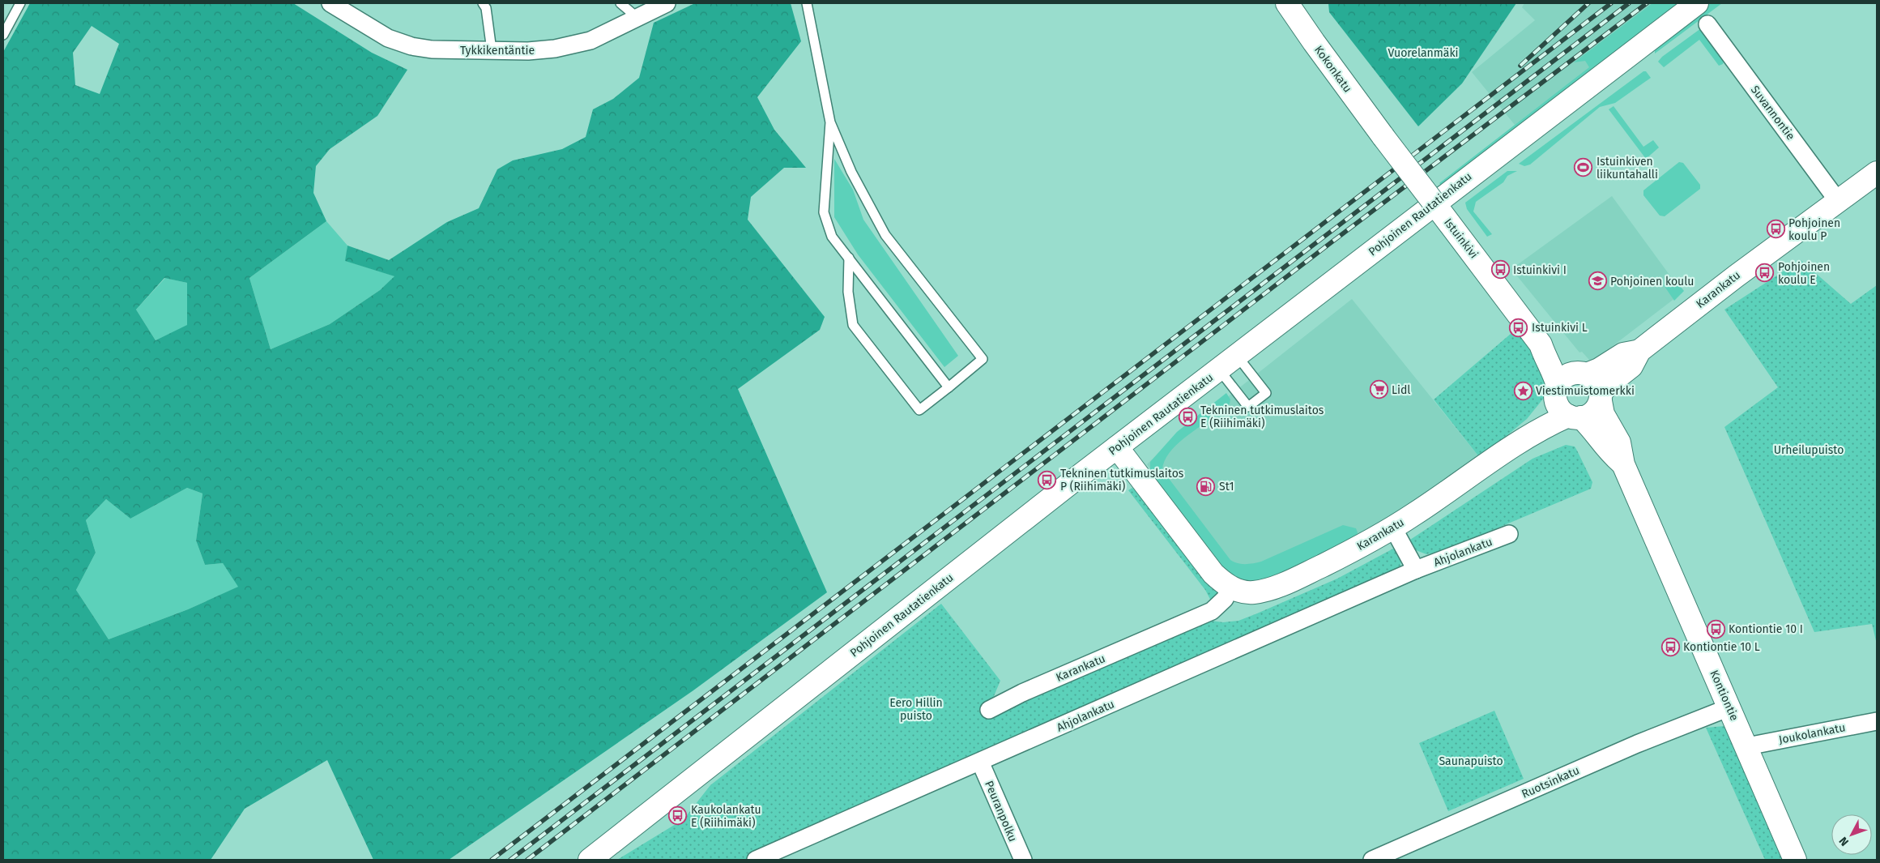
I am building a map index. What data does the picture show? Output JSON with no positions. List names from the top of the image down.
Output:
{
  "streets": {
    "street": [
      "Tykkikentäntie",
      "Kokonkatu",
      "Suvannontie",
      "Pohjoinen Rautatienkatu",
      "Istuinkivi",
      "Karankatu",
      "Ahjolankatu",
      "Kontiontie",
      "Joukolankatu",
      "Ruotsinkatu",
      "Peuranpolku"
    ]
  },
  "crossings": [
    ["Kokonkatu", "Istuinkivi"],
    ["Suvannontie", "Karankatu"],
    ["Pohjoinen Rautatienkatu", "Karankatu"],
    ["Istuinkivi", "Karankatu"],
    ["Istuinkivi", "Kontiontie"],
    ["Karankatu", "Kontiontie"],
    ["Ahjolankatu", "Peuranpolku"],
    ["Kontiontie", "Joukolankatu"],
    ["Kontiontie", "Ruotsinkatu"]
  ],
  "parks": [
    "Vuorelanmäki",
    "Urheilupuisto",
    "Eero Hillin puisto",
    "Saunapuisto"
  ],
  "places": {
    "sports": ["Istuinkiven liikuntahalli"],
    "bus stop": [
      "Pohjoinen koulu P",
      "Istuinkivi I",
      "Pohjoinen koulu E",
      "Istuinkivi L",
      "Tekninen tutkimuslaitos E (Riihimäki)",
      "Tekninen tutkimuslaitos P (Riihimäki)",
      "Kontiontie 10 I",
      "Kontiontie 10 L",
      "Kaukolankatu E (Riihimäki)"
    ],
    "school or university": ["Pohjoinen koulu"],
    "supermarket": ["Lidl"],
    "place": ["Viestimuistomerkki"],
    "fuel station": ["St1"]
  },
  "north": "bottom left"
}
